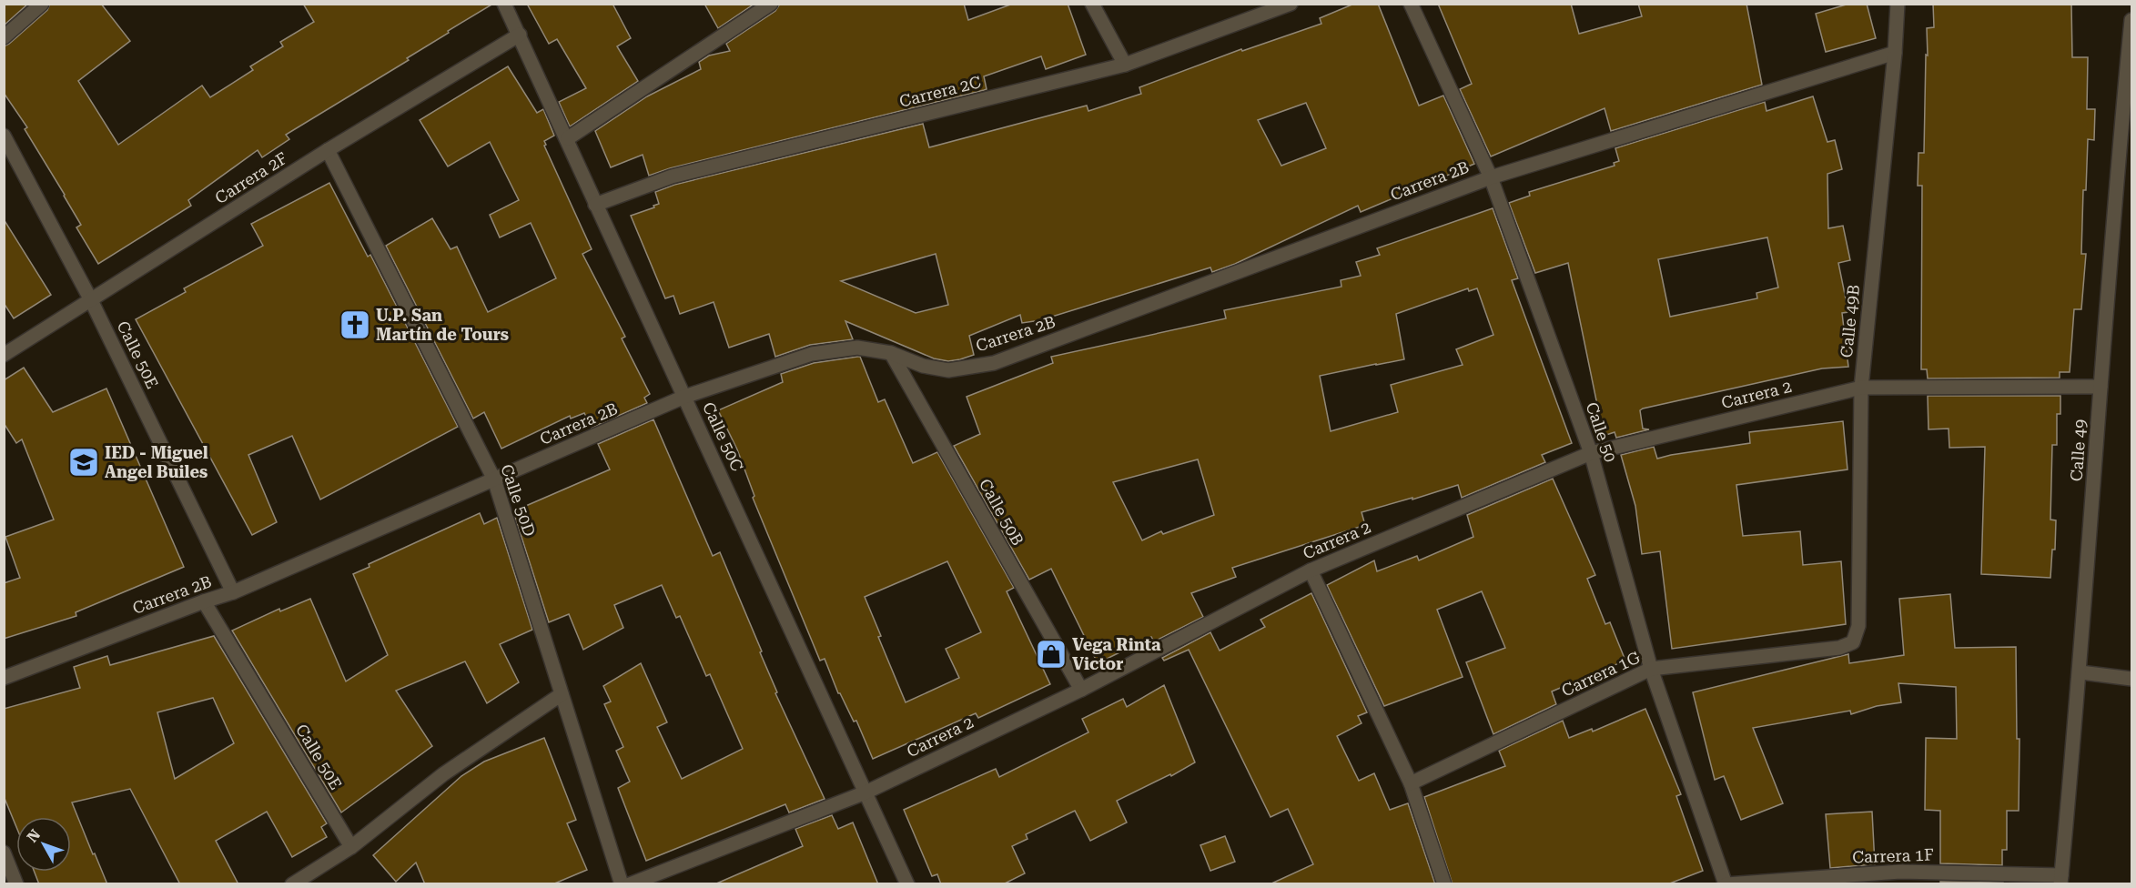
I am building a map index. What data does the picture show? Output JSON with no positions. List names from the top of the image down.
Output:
{
  "streets": {
    "street": [
      "Carrera 2C",
      "Carrera 2F",
      "Carrera 2B",
      "Calle 49B",
      "Calle 50E",
      "Carrera 2",
      "Calle 50",
      "Calle 50C",
      "Calle 49",
      "Calle 50D",
      "Calle 50B",
      "Carrera 1G",
      "Carrera 1F"
    ]
  },
  "crossings": [
    ["Carrera 2C", "Calle 50C"],
    ["Carrera 2F", "Calle 50E"],
    ["Carrera 2F", "Calle 50C"],
    ["Carrera 2F", "Calle 50D"],
    ["Carrera 2B", "Calle 49B"],
    ["Carrera 2B", "Calle 50E"],
    ["Carrera 2B", "Calle 50"],
    ["Carrera 2B", "Calle 50C"],
    ["Carrera 2B", "Calle 50D"],
    ["Carrera 2B", "Calle 50B"],
    ["Calle 49B", "Carrera 2"],
    ["Calle 49B", "Carrera 1G"],
    ["Carrera 2", "Calle 50"],
    ["Carrera 2", "Calle 50C"],
    ["Carrera 2", "Calle 49"],
    ["Carrera 2", "Calle 50B"],
    ["Calle 50", "Carrera 1G"],
    ["Calle 50", "Carrera 1F"],
    ["Calle 49", "Carrera 1F"]
  ],
  "places": {
    "church": ["U.P. San Martín de Tours"],
    "school or university": ["IED - Miguel Angel Builes"],
    "shop": ["Vega Rinta Victor"]
  },
  "north": "top left"
}
